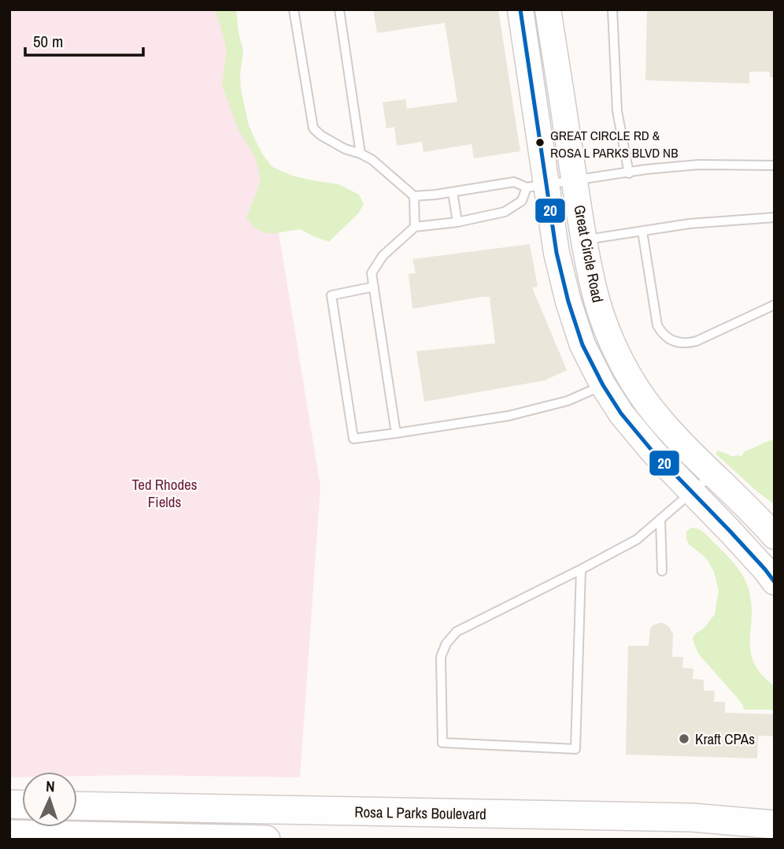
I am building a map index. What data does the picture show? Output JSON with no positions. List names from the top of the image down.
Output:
{
  "streets": {
    "main road": ["Rosa L Parks Boulevard"],
    "street": ["Great Circle Road"]
  },
  "parks": ["Ted Rhodes Fields"],
  "places": ["GREAT CIRCLE RD & ROSA L PARKS BLVD NB", "Kraft CPAs"],
  "lines": ["transit line 20"],
  "scale_bar": "50 m",
  "north": "top"
}
